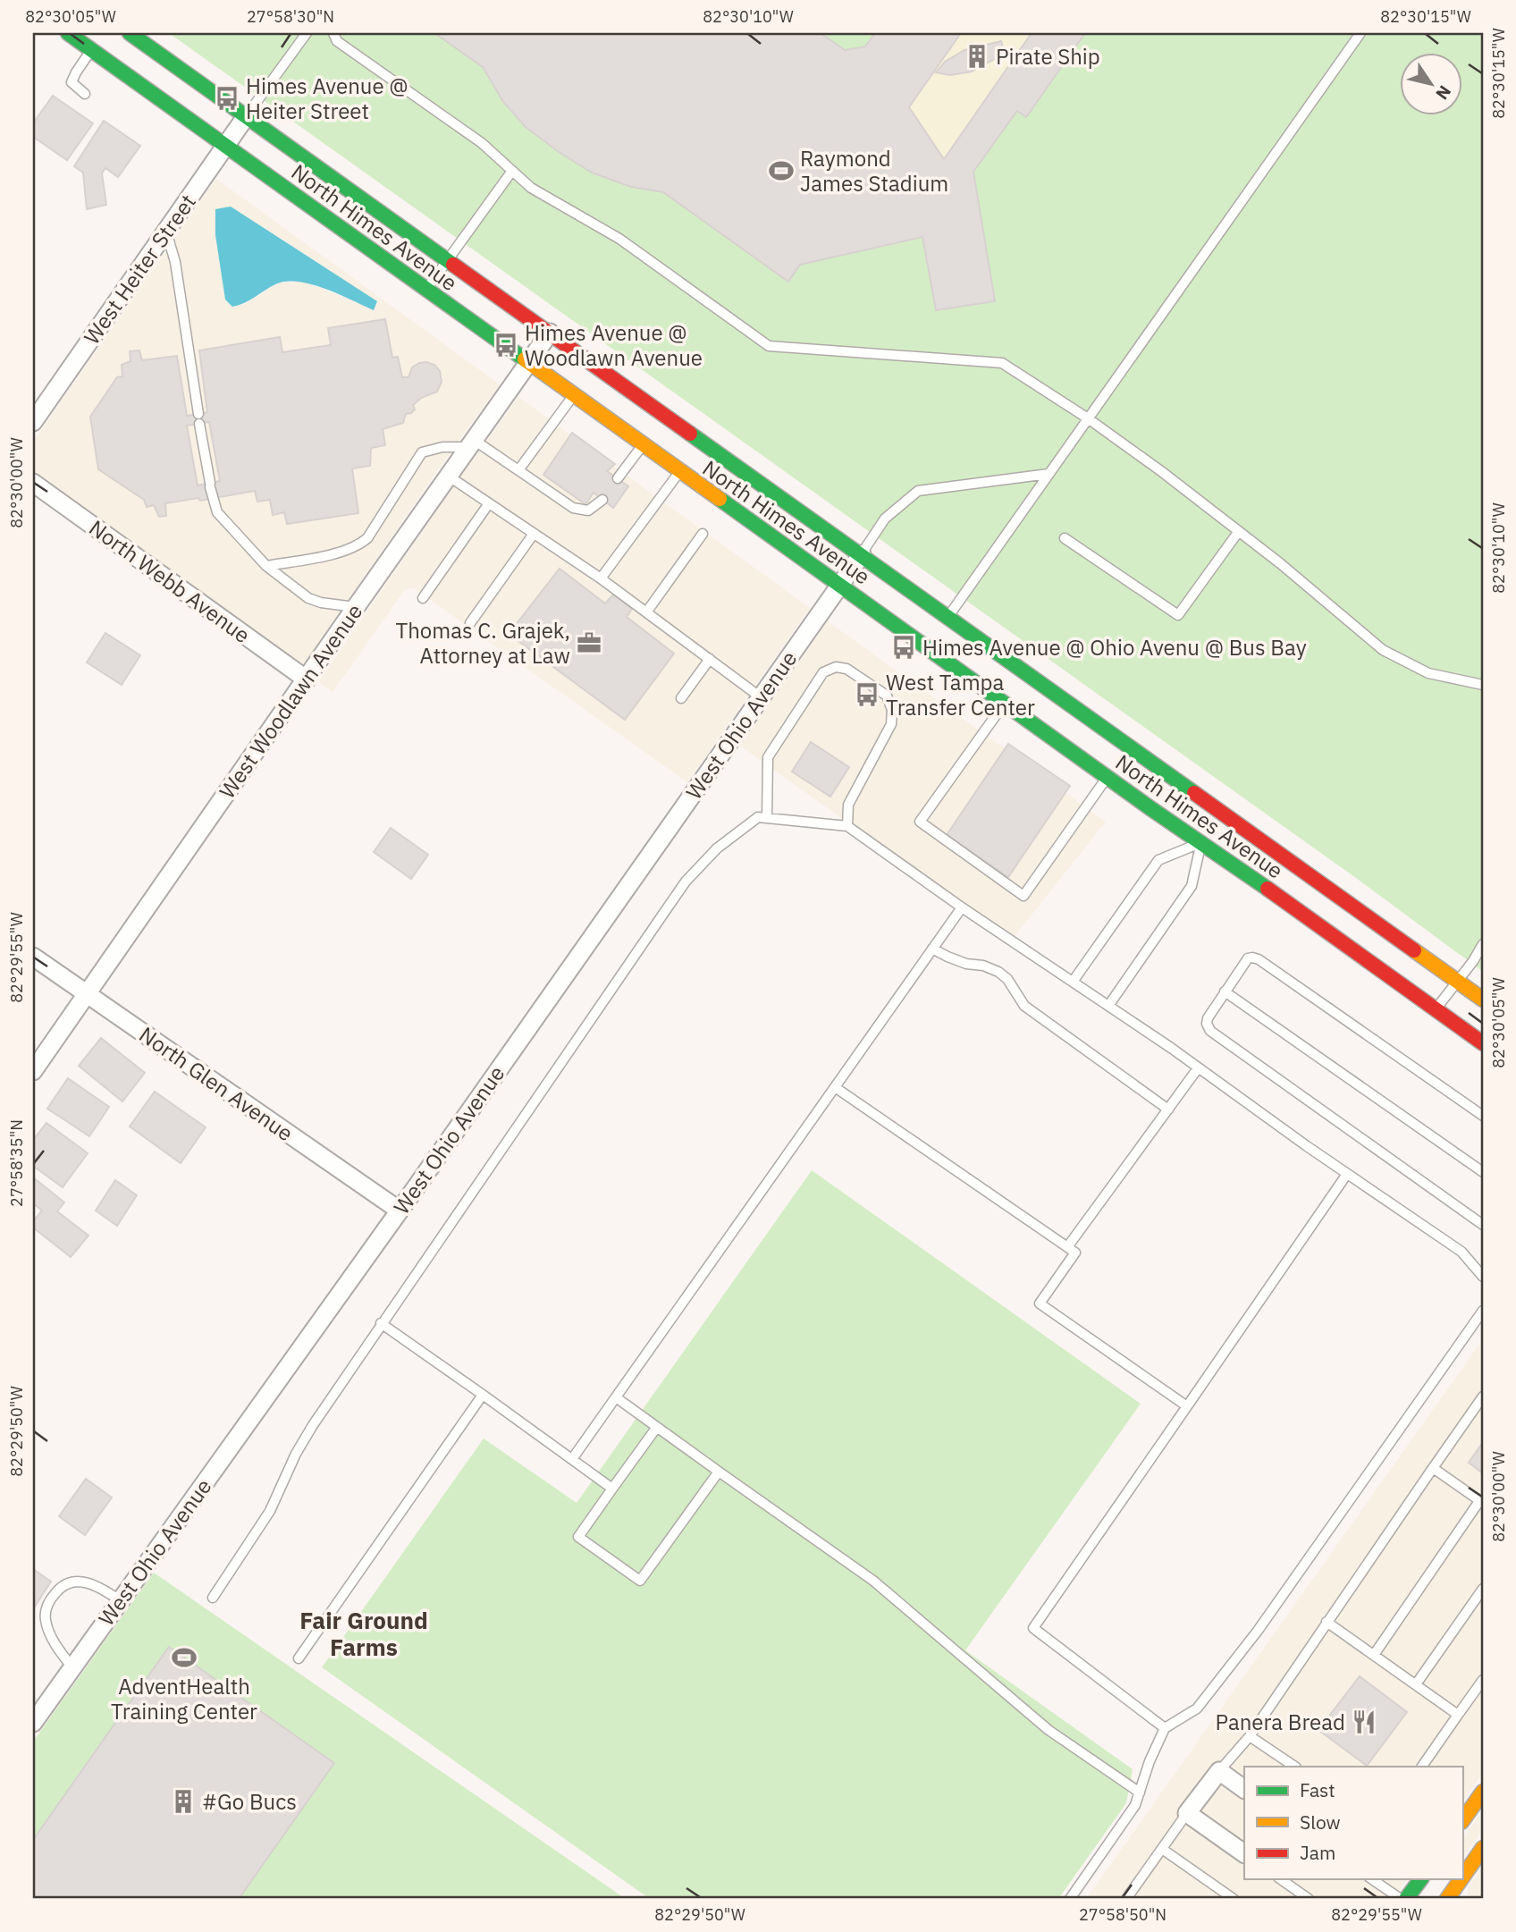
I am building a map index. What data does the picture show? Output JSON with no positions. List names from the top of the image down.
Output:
{
  "streets": {
    "street": [
      "North Himes Avenue",
      "West Heiter Street",
      "North Webb Avenue",
      "West Woodlawn Avenue",
      "West Ohio Avenue",
      "North Glen Avenue"
    ]
  },
  "crossings": [
    ["North Himes Avenue", "West Heiter Street"],
    ["North Himes Avenue", "West Woodlawn Avenue"],
    ["North Himes Avenue", "West Ohio Avenue"],
    ["North Webb Avenue", "West Woodlawn Avenue"],
    ["West Woodlawn Avenue", "North Glen Avenue"],
    ["West Ohio Avenue", "North Glen Avenue"]
  ],
  "districts": ["Fair Ground Farms"],
  "places": {
    "building": ["Pirate Ship", "#Go Bucs"],
    "bus stop": [
      "Himes Avenue @ Heiter Street",
      "Himes Avenue @ Woodlawn Avenue",
      "Himes Avenue @ Ohio Avenu @ Bus Bay",
      "West Tampa Transfer Center"
    ],
    "sports": ["Raymond James Stadium", "AdventHealth Training Center"],
    "office": ["Thomas C. Grajek, Attorney at Law"],
    "restaurant": ["Panera Bread"]
  },
  "legend": ["Fast", "Slow", "Jam"],
  "north": "bottom right",
  "coordinates": [
    "82°30'05\"W",
    "27°58'30\"N",
    "82°30'10\"W",
    "82°30'15\"W",
    "82°30'00\"W",
    "82°29'55\"W",
    "27°58'35\"N",
    "82°29'50\"W",
    "27°58'50\"N"
  ]
}
